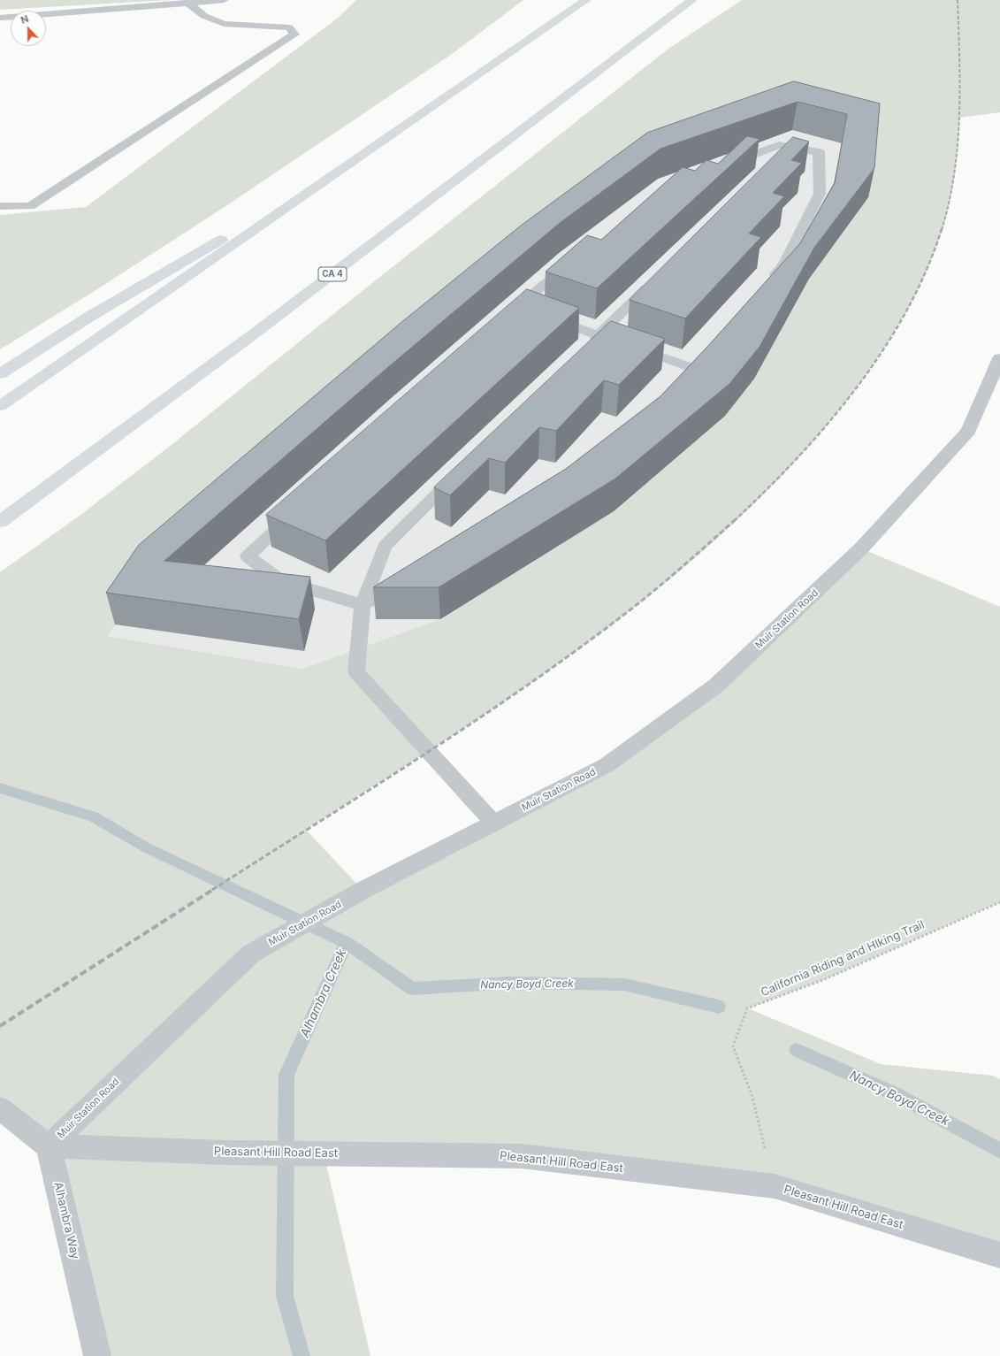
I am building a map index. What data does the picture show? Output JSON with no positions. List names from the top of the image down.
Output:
{
  "streets": {
    "highway": ["CA 4"],
    "street": ["Muir Station Road", "Pleasant Hill Road East", "Alhambra Way"],
    "path": ["California Riding and HIking Trail"]
  },
  "crossings": [
    ["Muir Station Road", "Pleasant Hill Road East"],
    ["Muir Station Road", "Alhambra Way"],
    ["California Riding and HIking Trail", "Pleasant Hill Road East"],
    ["Pleasant Hill Road East", "Alhambra Way"]
  ],
  "water": ["Nancy Boyd Creek", "Alhambra Creek"],
  "north": "top"
}
